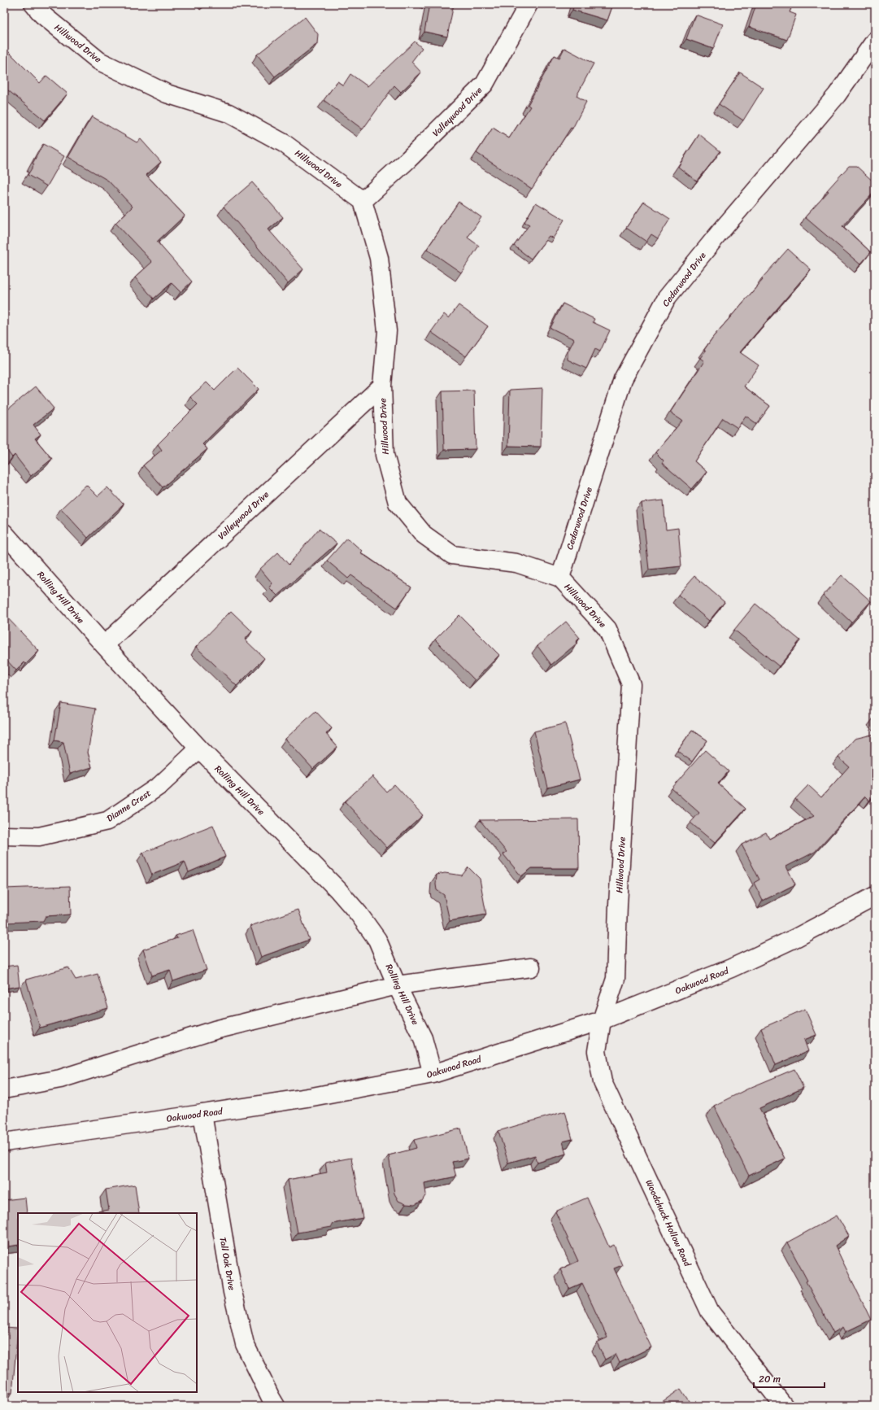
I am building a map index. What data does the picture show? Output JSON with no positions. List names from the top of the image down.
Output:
{
  "streets": {
    "street": [
      "Hillwood Drive",
      "Valleywood Drive",
      "Cedarwood Drive",
      "Rolling Hill Drive",
      "Dianne Crest",
      "Oakwood Road",
      "Woodchuck Hollow Road",
      "Tall Oak Drive"
    ]
  },
  "crossings": [
    ["Hillwood Drive", "Valleywood Drive"],
    ["Hillwood Drive", "Cedarwood Drive"],
    ["Hillwood Drive", "Oakwood Road"],
    ["Hillwood Drive", "Woodchuck Hollow Road"],
    ["Valleywood Drive", "Rolling Hill Drive"],
    ["Rolling Hill Drive", "Dianne Crest"],
    ["Rolling Hill Drive", "Oakwood Road"],
    ["Oakwood Road", "Woodchuck Hollow Road"],
    ["Oakwood Road", "Tall Oak Drive"]
  ],
  "scale_bar": "20 m"
}
